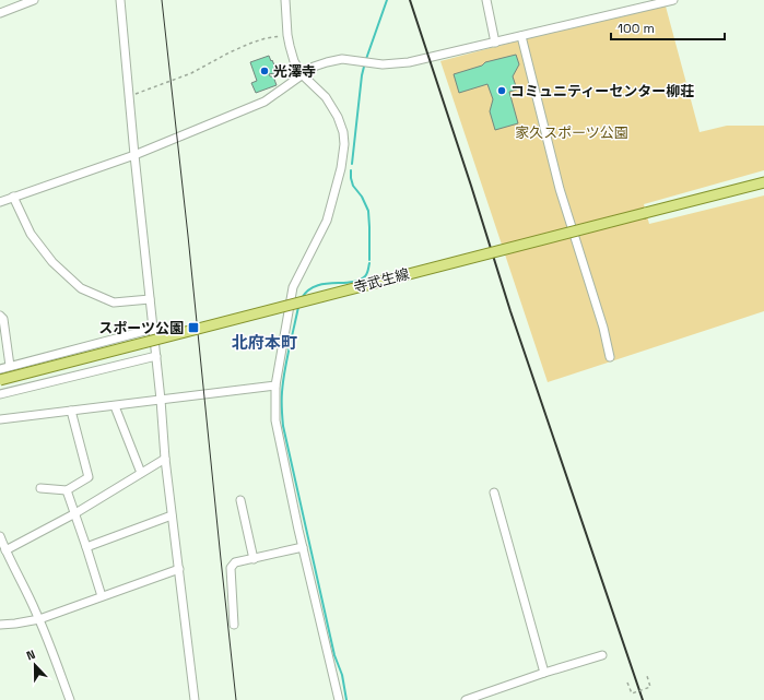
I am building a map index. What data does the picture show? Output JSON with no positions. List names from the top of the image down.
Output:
{
  "streets": {
    "main road": ["寺武生線"]
  },
  "districts": ["北府本町"],
  "parks": ["家久スポーツ公園"],
  "places": {
    "other": ["光澤寺", "コミュニティーセンター柳荘"],
    "transit": ["スポーツ公園"]
  },
  "scale_bar": "100 m",
  "north": "top"
}
